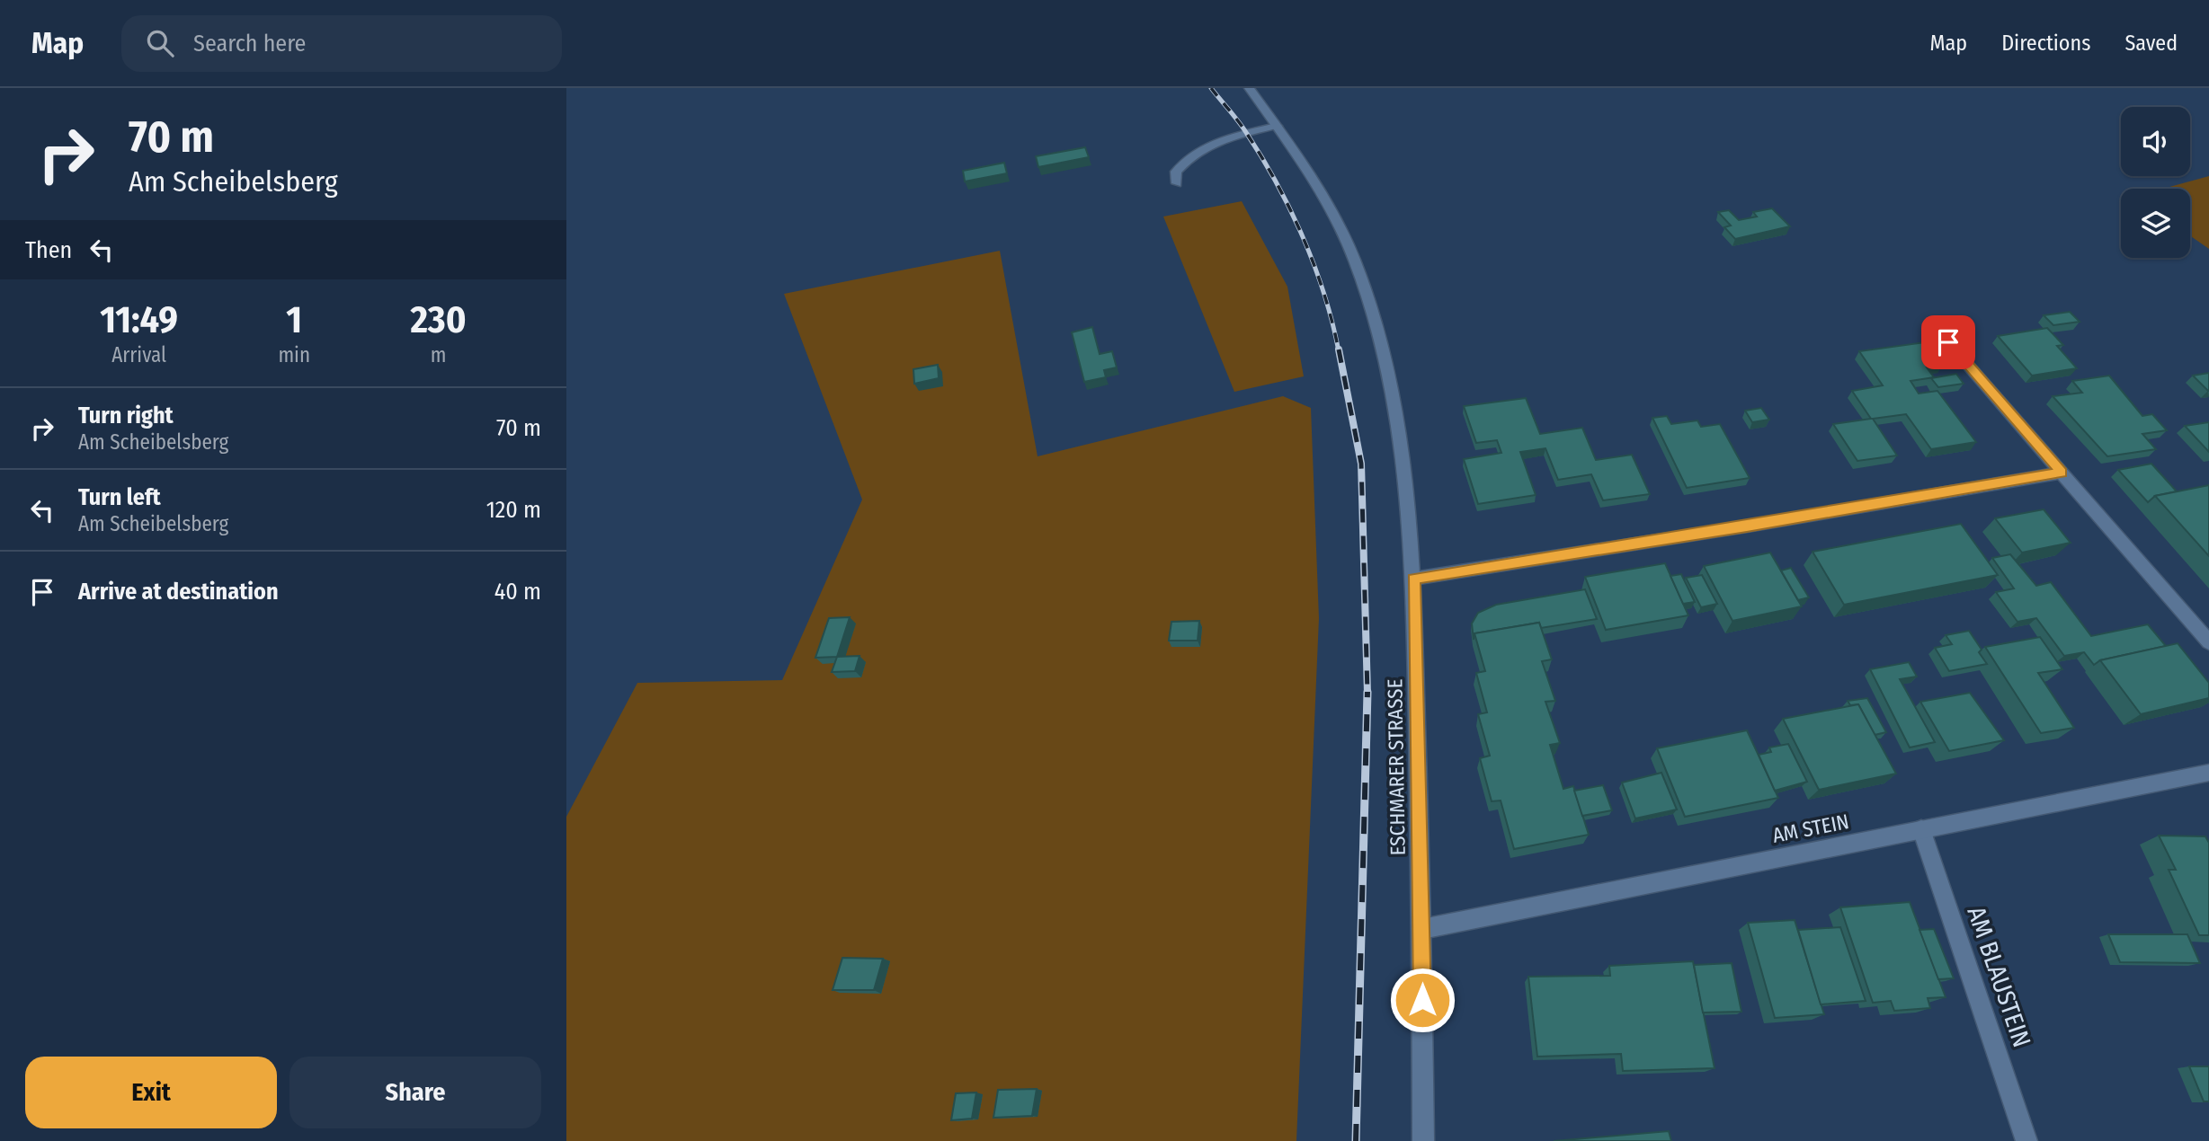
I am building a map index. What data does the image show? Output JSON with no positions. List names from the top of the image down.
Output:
{
  "streets": {
    "street": ["ESCHMARER STRASSE", "AM STEIN", "AM BLAUSTEIN"]
  },
  "crossings": [
    ["ESCHMARER STRASSE", "AM STEIN"],
    ["AM STEIN", "AM BLAUSTEIN"]
  ],
  "page": {
    "header": "Map",
    "search": "Search here",
    "nav": ["Map", "Directions", "Saved"],
    "turn": ["70 m", "Am Scheibelsberg"],
    "then": "Then",
    "eta": [
      "11:49",
      "Arrival",
      "1",
      "min",
      "230",
      "m"
    ],
    "list": [
      {
        "name": "Turn right",
        "note": "Am Scheibelsberg",
        "value": "70 m"
      },
      {
        "name": "Turn left",
        "note": "Am Scheibelsberg",
        "value": "120 m"
      },
      {
        "name": "Arrive at destination",
        "value": "40 m"
      }
    ],
    "buttons": ["Exit", "Share"]
  }
}
